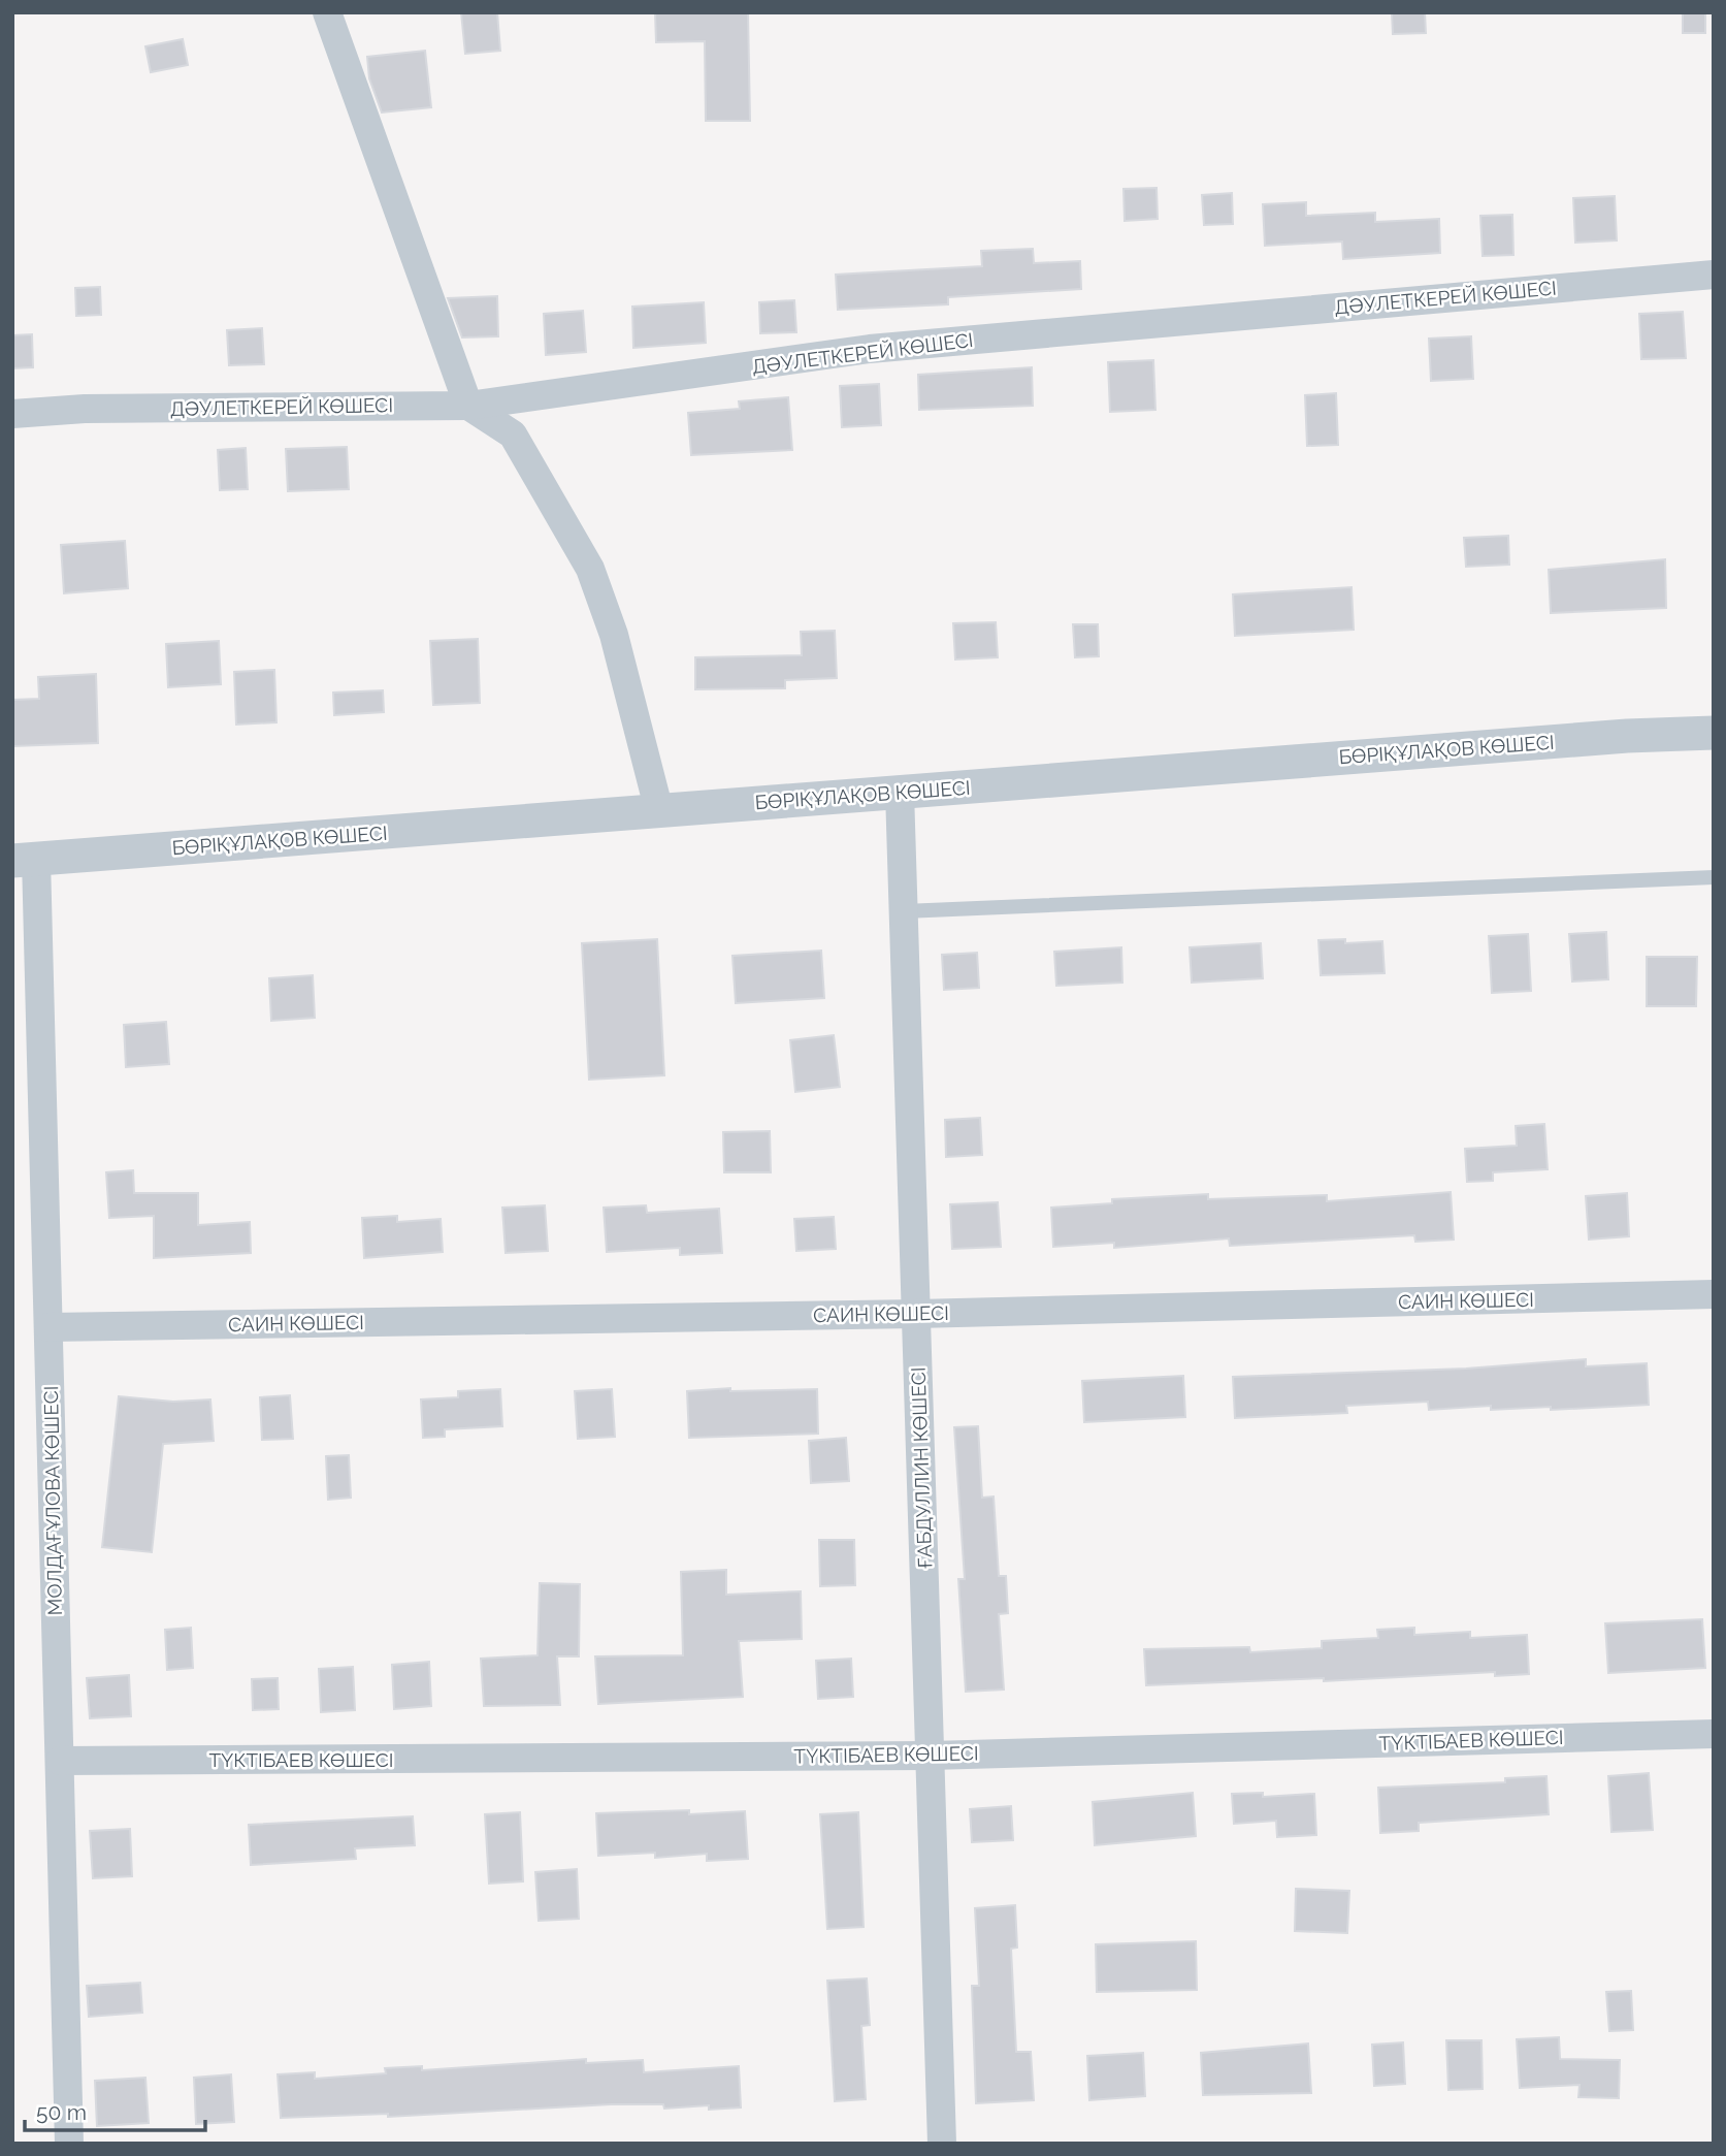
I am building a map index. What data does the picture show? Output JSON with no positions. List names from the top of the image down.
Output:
{
  "streets": {
    "street": [
      "ДӘУЛЕТКЕРЕЙ КӨШЕСІ",
      "БӨРІҚҰЛАҚОВ КӨШЕСІ",
      "САИН КӨШЕСІ",
      "ҒАБДУЛЛИН КӨШЕСІ",
      "МОЛДАҒҰЛОВА КӨШЕСІ",
      "ТҮКТІБАЕВ КӨШЕСІ"
    ]
  },
  "crossings": [
    ["БӨРІҚҰЛАҚОВ КӨШЕСІ", "ҒАБДУЛЛИН КӨШЕСІ"],
    ["БӨРІҚҰЛАҚОВ КӨШЕСІ", "МОЛДАҒҰЛОВА КӨШЕСІ"],
    ["САИН КӨШЕСІ", "ҒАБДУЛЛИН КӨШЕСІ"],
    ["САИН КӨШЕСІ", "МОЛДАҒҰЛОВА КӨШЕСІ"],
    ["ҒАБДУЛЛИН КӨШЕСІ", "ТҮКТІБАЕВ КӨШЕСІ"],
    ["МОЛДАҒҰЛОВА КӨШЕСІ", "ТҮКТІБАЕВ КӨШЕСІ"]
  ],
  "scale_bar": "50 m"
}
